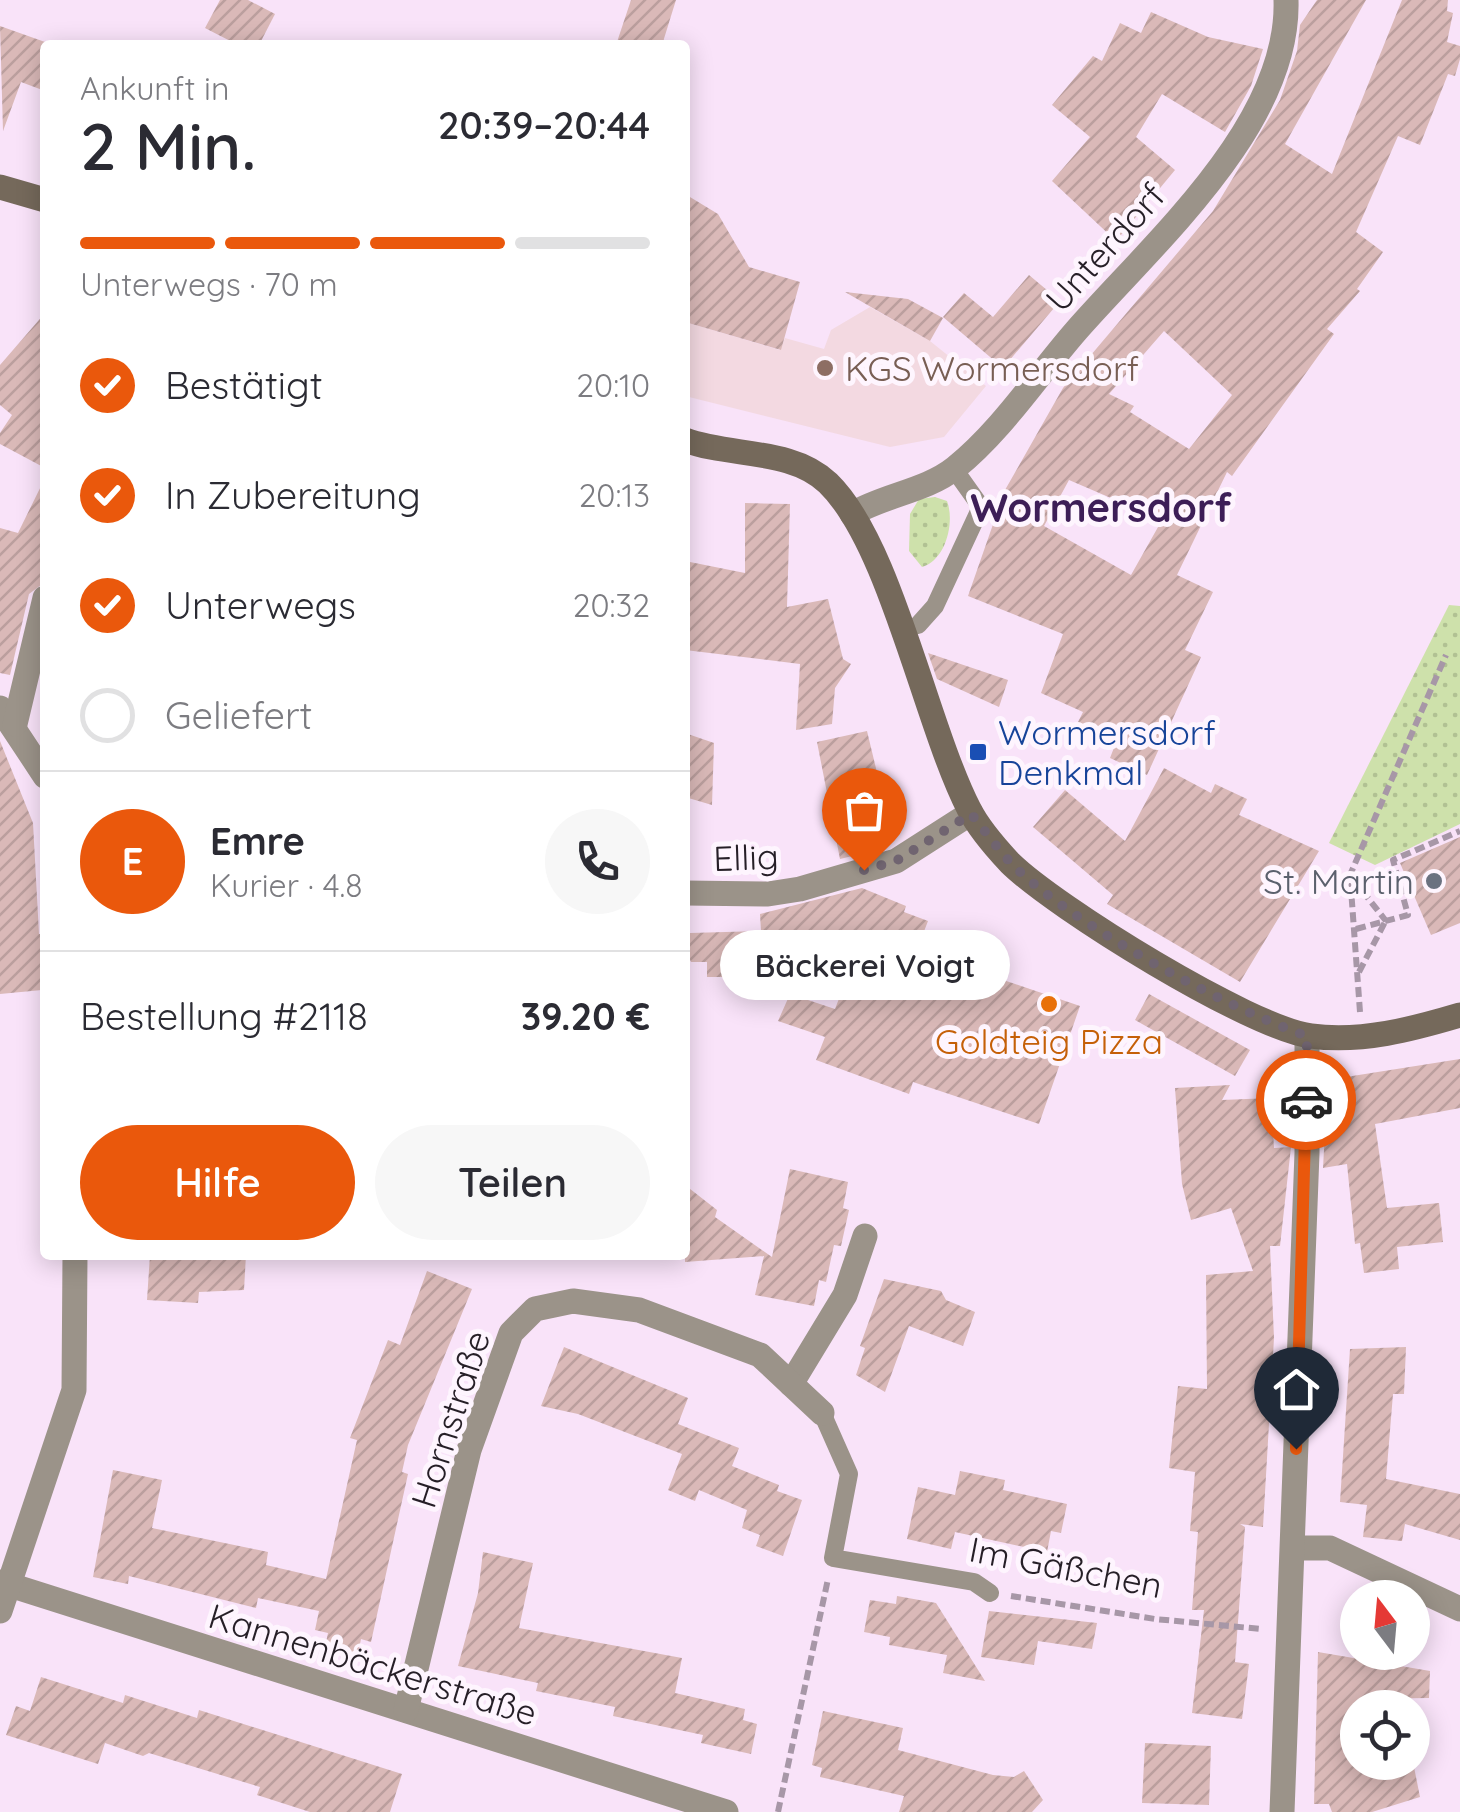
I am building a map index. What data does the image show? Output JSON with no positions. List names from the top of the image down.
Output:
{
  "streets": {
    "street": [
      "Unterdorf",
      "Ellig",
      "Hornstraße",
      "Kannenbäckerstraße"
    ],
    "lane": ["Im Gäßchen"]
  },
  "crossings": [
    ["Hornstraße", "Im Gäßchen"],
    ["Hornstraße", "Kannenbäckerstraße"]
  ],
  "districts": ["Wormersdorf"],
  "places": {
    "other": [
      "KGS Wormersdorf",
      "Bäckerei Voigt",
      "St. Martin",
      "Goldteig Pizza"
    ],
    "transit": ["Wormersdorf Denkmal"]
  },
  "north": "top",
  "page": {
    "heading": ["2 Min.", "Ankunft in", "20:39–20:44"],
    "panel": [
      "Emre",
      "Kurier · 4.8",
      "Bestellung #2118",
      "39.20 €"
    ],
    "bar": "Unterwegs · 70 m",
    "list": [
      ["Bestätigt", "20:10"],
      ["In Zubereitung", "20:13"],
      ["Unterwegs", "20:32"],
      "Geliefert"
    ],
    "round": "E",
    "bubble": "Bäckerei Voigt",
    "buttons": ["Hilfe", "Teilen"]
  }
}
